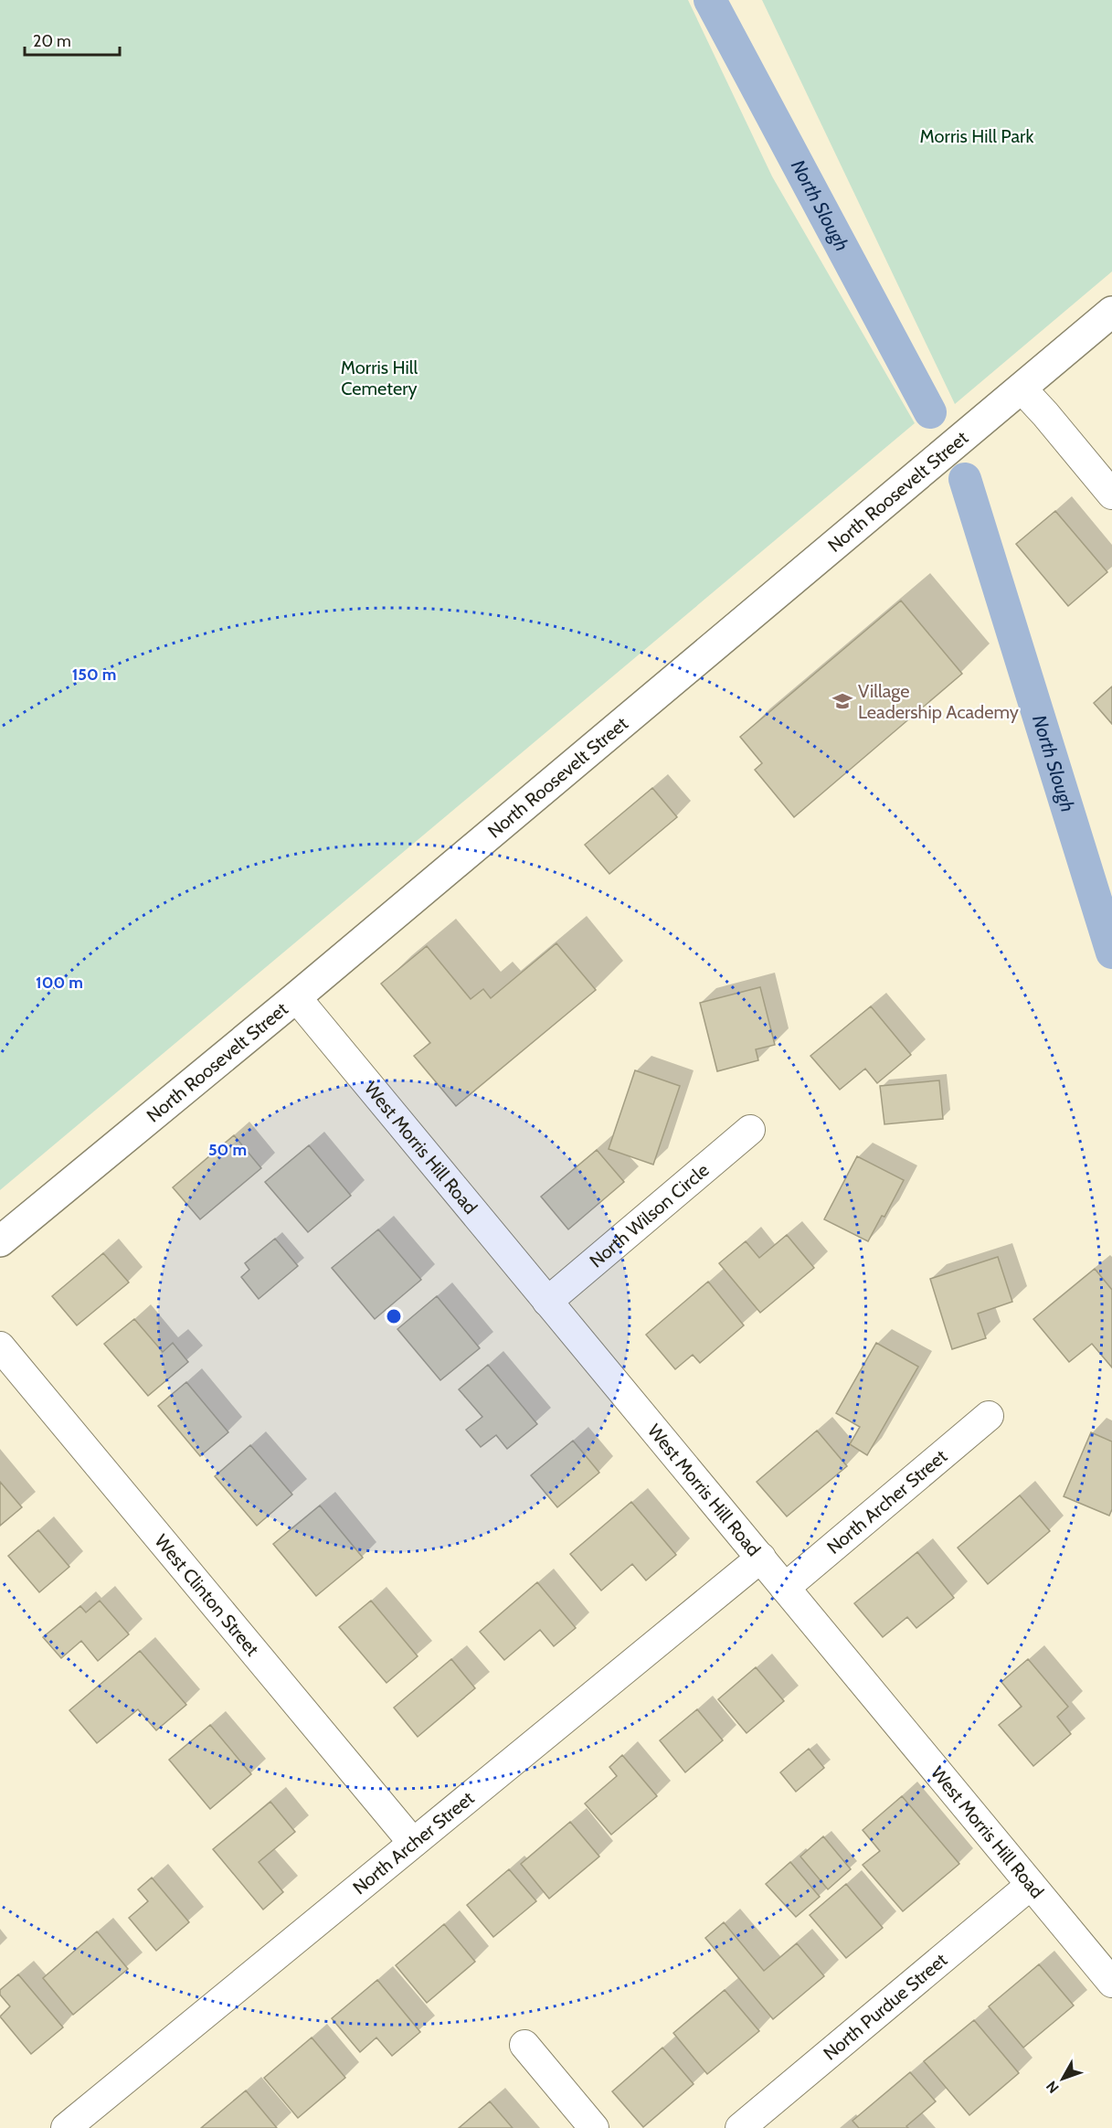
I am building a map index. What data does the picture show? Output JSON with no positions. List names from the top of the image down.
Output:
{
  "streets": {
    "street": [
      "North Roosevelt Street",
      "West Morris Hill Road",
      "North Wilson Circle",
      "North Archer Street",
      "West Clinton Street",
      "North Purdue Street"
    ]
  },
  "crossings": [
    ["North Roosevelt Street", "West Morris Hill Road"],
    ["West Morris Hill Road", "North Wilson Circle"],
    ["West Morris Hill Road", "North Archer Street"],
    ["West Morris Hill Road", "North Purdue Street"],
    ["North Archer Street", "West Clinton Street"]
  ],
  "water": ["North Slough"],
  "parks": ["Morris Hill Park", "Morris Hill Cemetery"],
  "places": {
    "school or university": ["Village Leadership Academy"]
  },
  "scale_bar": "20 m",
  "north": "bottom left",
  "rings": ["150 m", "100 m", "50 m"]
}
